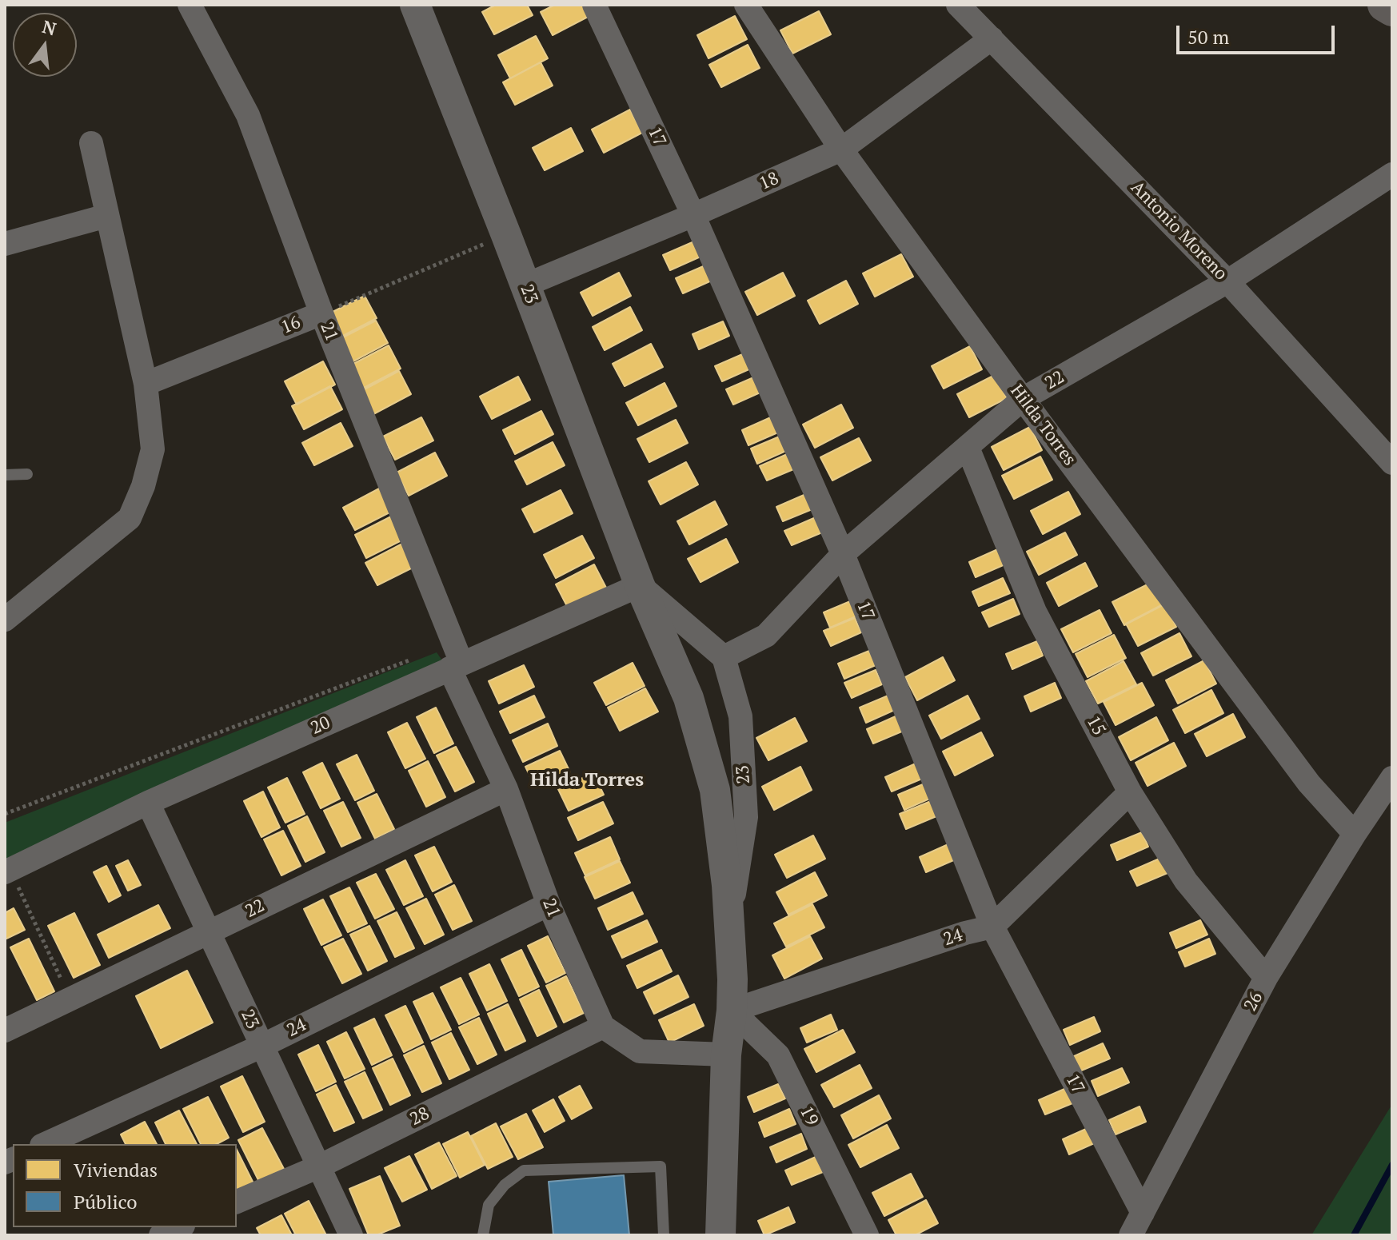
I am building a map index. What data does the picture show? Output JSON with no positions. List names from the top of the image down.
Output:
{
  "streets": {
    "street": [
      "17",
      "18",
      "Antonio Moreno",
      "23",
      "16",
      "21",
      "22",
      "Hilda Torres",
      "20",
      "15",
      "24",
      "26",
      "19",
      "28"
    ]
  },
  "crossings": [
    ["17", "18"],
    ["17", "22"],
    ["17", "24"],
    ["17", "26"],
    ["18", "Antonio Moreno"],
    ["18", "23"],
    ["18", "Hilda Torres"],
    ["Antonio Moreno", "22"],
    ["23", "16"],
    ["23", "22"],
    ["23", "20"],
    ["23", "24"],
    ["23", "19"],
    ["23", "28"],
    ["16", "21"],
    ["21", "22"],
    ["21", "20"],
    ["21", "24"],
    ["21", "28"],
    ["22", "Hilda Torres"],
    ["22", "15"],
    ["Hilda Torres", "26"],
    ["15", "26"],
    ["24", "19"]
  ],
  "districts": ["Hilda Torres"],
  "legend": ["Viviendas", "Público"],
  "scale_bar": "50 m",
  "north": "top"
}
